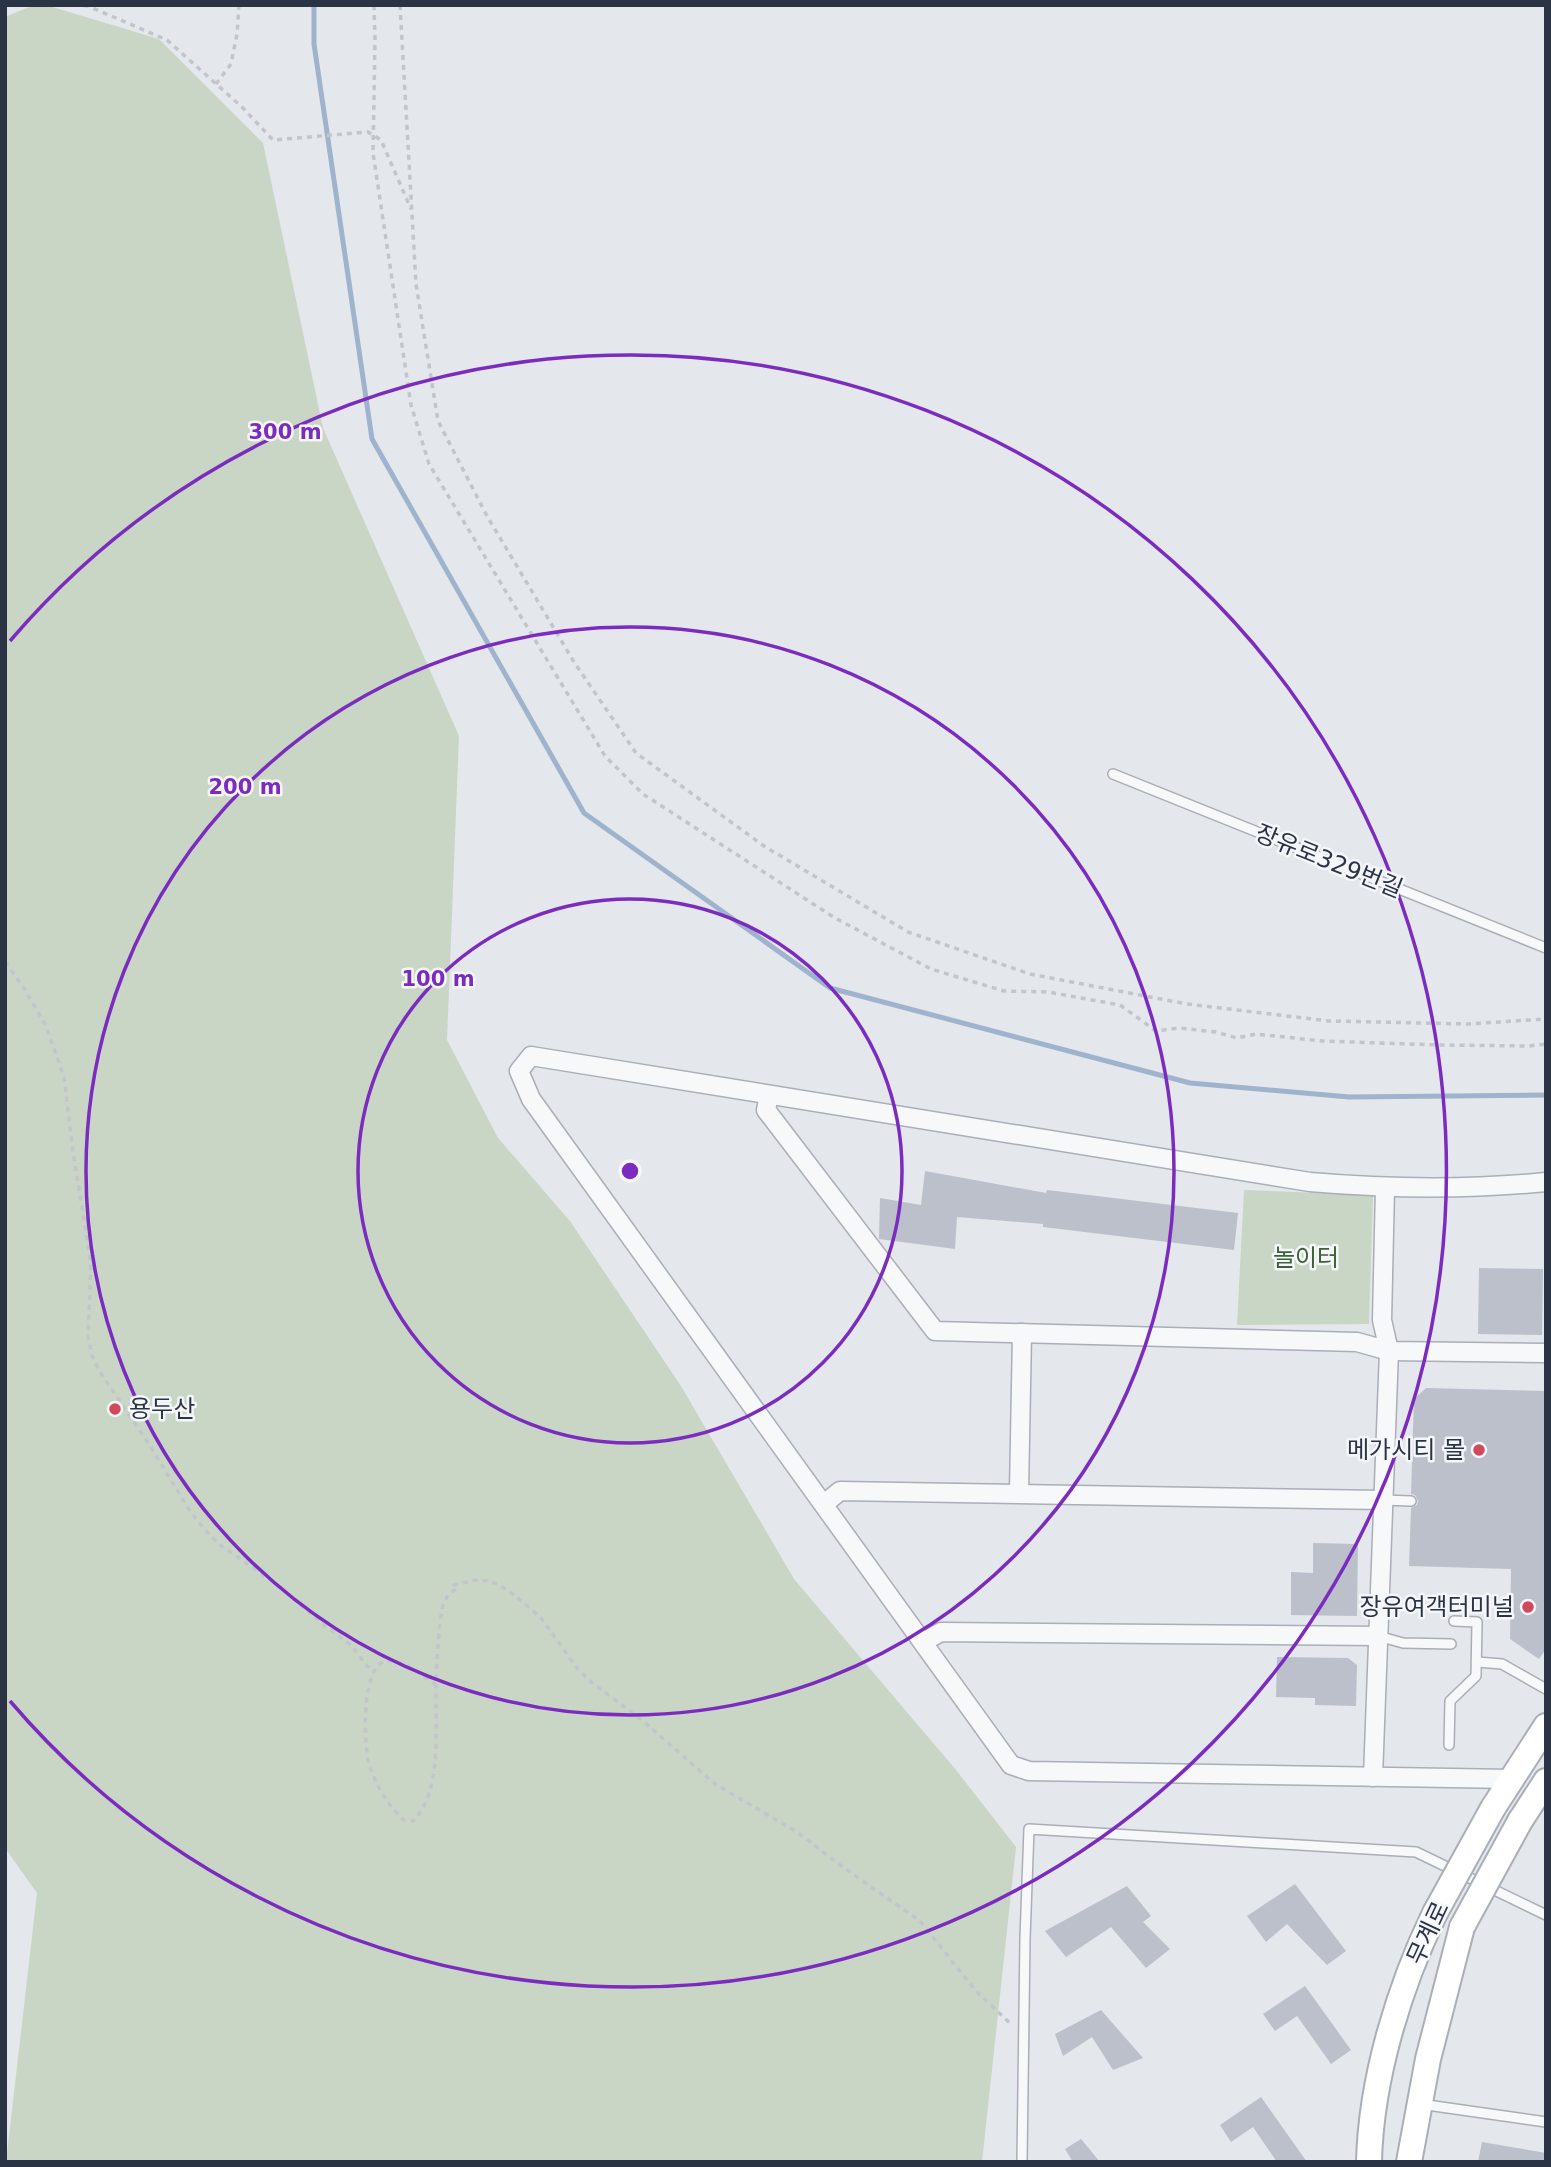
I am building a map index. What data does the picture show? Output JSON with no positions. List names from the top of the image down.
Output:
{
  "streets": {
    "main road": ["무계로"],
    "lane": ["장유로329번길"]
  },
  "parks": ["놀이터"],
  "places": ["용두산", "메가시티 몰", "장유여객터미널"],
  "rings": ["300 m", "200 m", "100 m"]
}
